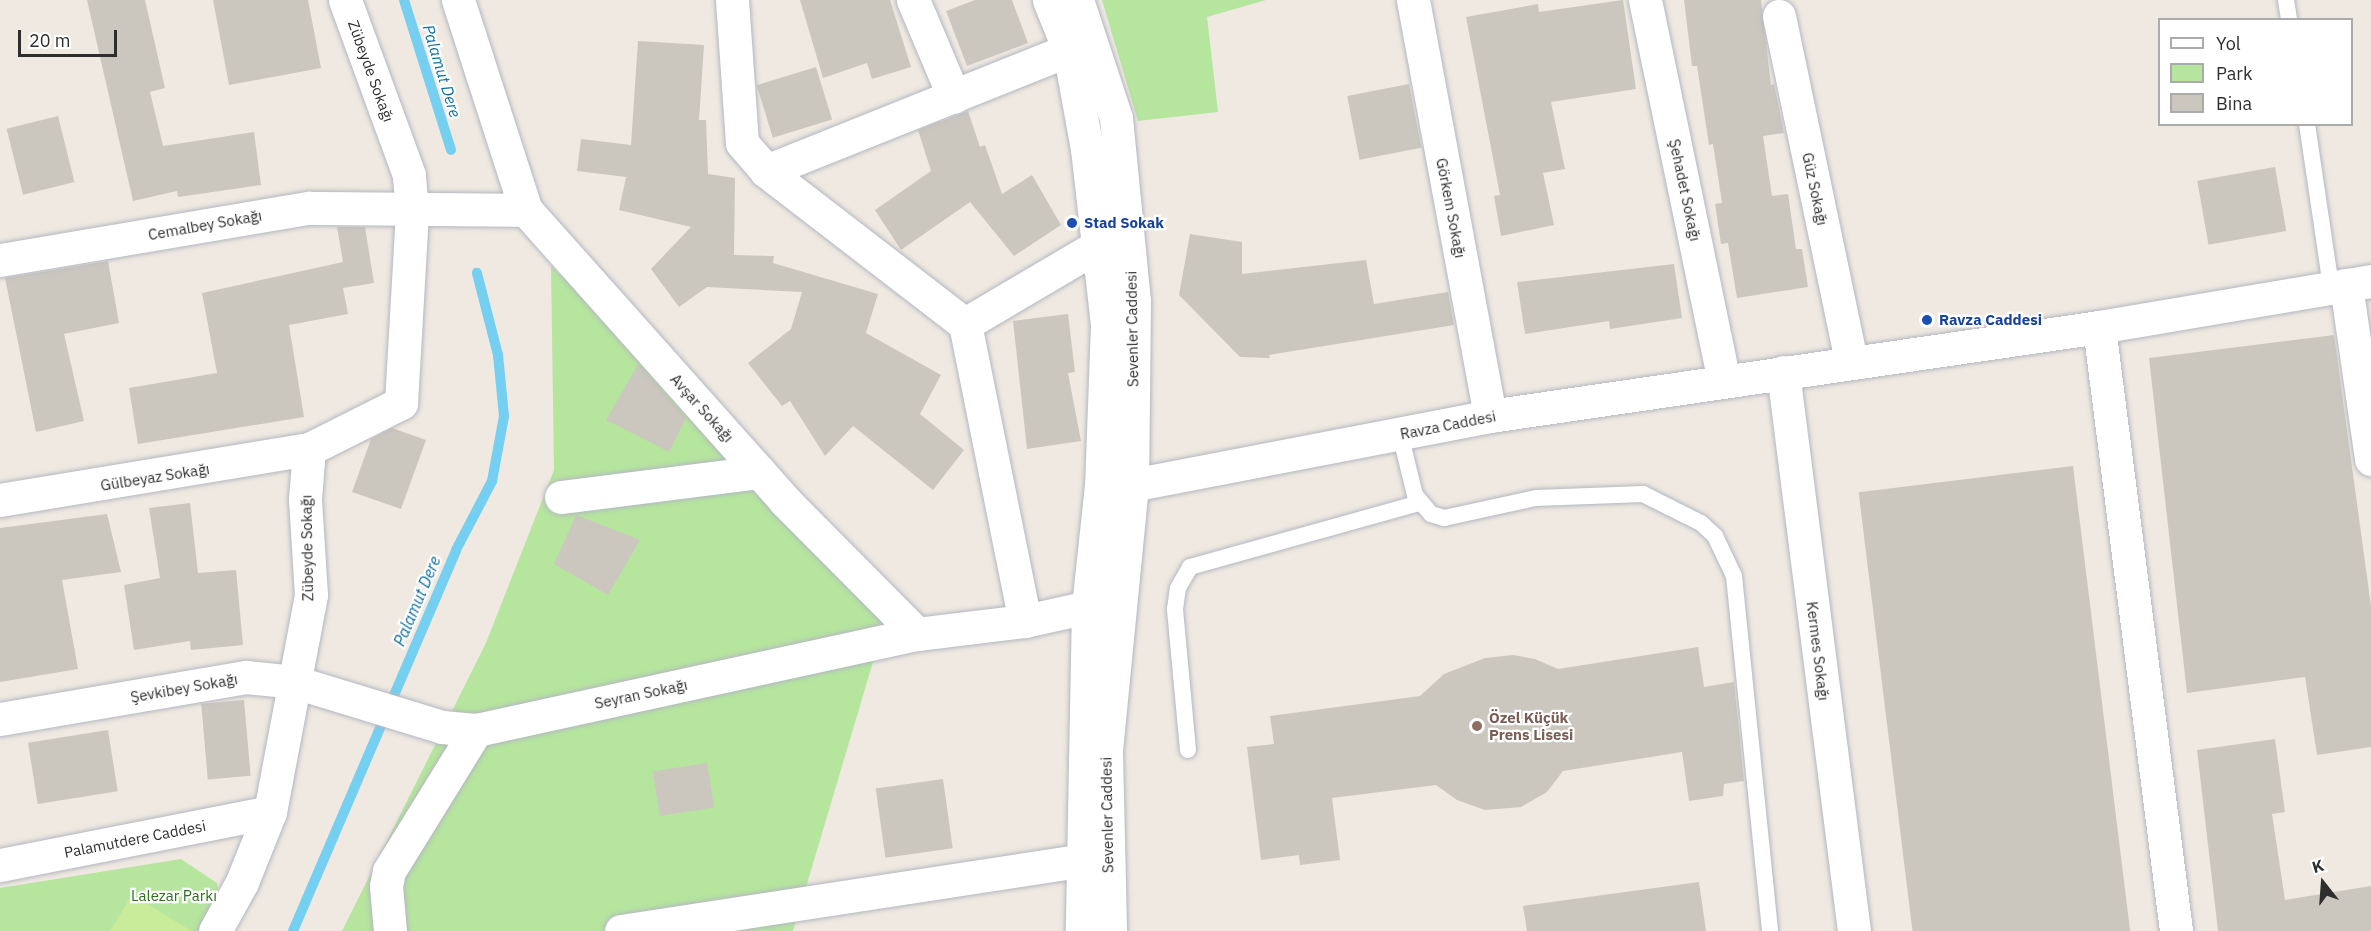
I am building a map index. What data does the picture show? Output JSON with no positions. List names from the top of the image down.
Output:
{
  "streets": {
    "street": [
      "Zübeyde Sokağı",
      "Güz Sokağı",
      "Şehadet Sokağı",
      "Görkem Sokağı",
      "Cemalbey Sokağı",
      "Sevenler Caddesi",
      "Avşar Sokağı",
      "Ravza Caddesi",
      "Gülbeyaz Sokağı",
      "Kermes Sokağı",
      "Şevkibey Sokağı",
      "Seyran Sokağı",
      "Palamutdere Caddesi"
    ]
  },
  "crossings": [
    ["Zübeyde Sokağı", "Cemalbey Sokağı"],
    ["Zübeyde Sokağı", "Gülbeyaz Sokağı"],
    ["Zübeyde Sokağı", "Şevkibey Sokağı"],
    ["Zübeyde Sokağı", "Palamutdere Caddesi"],
    ["Güz Sokağı", "Ravza Caddesi"],
    ["Şehadet Sokağı", "Ravza Caddesi"],
    ["Görkem Sokağı", "Ravza Caddesi"],
    ["Cemalbey Sokağı", "Avşar Sokağı"],
    ["Sevenler Caddesi", "Ravza Caddesi"],
    ["Avşar Sokağı", "Seyran Sokağı"],
    ["Ravza Caddesi", "Kermes Sokağı"],
    ["Şevkibey Sokağı", "Seyran Sokağı"]
  ],
  "water": ["Palamut Dere"],
  "parks": ["Lalezar Parkı"],
  "places": ["Stad Sokak", "Ravza Caddesi", "Özel Küçük Prens Lisesi"],
  "legend": ["Yol", "Park", "Bina"],
  "scale_bar": "20 m",
  "north": "top"
}
